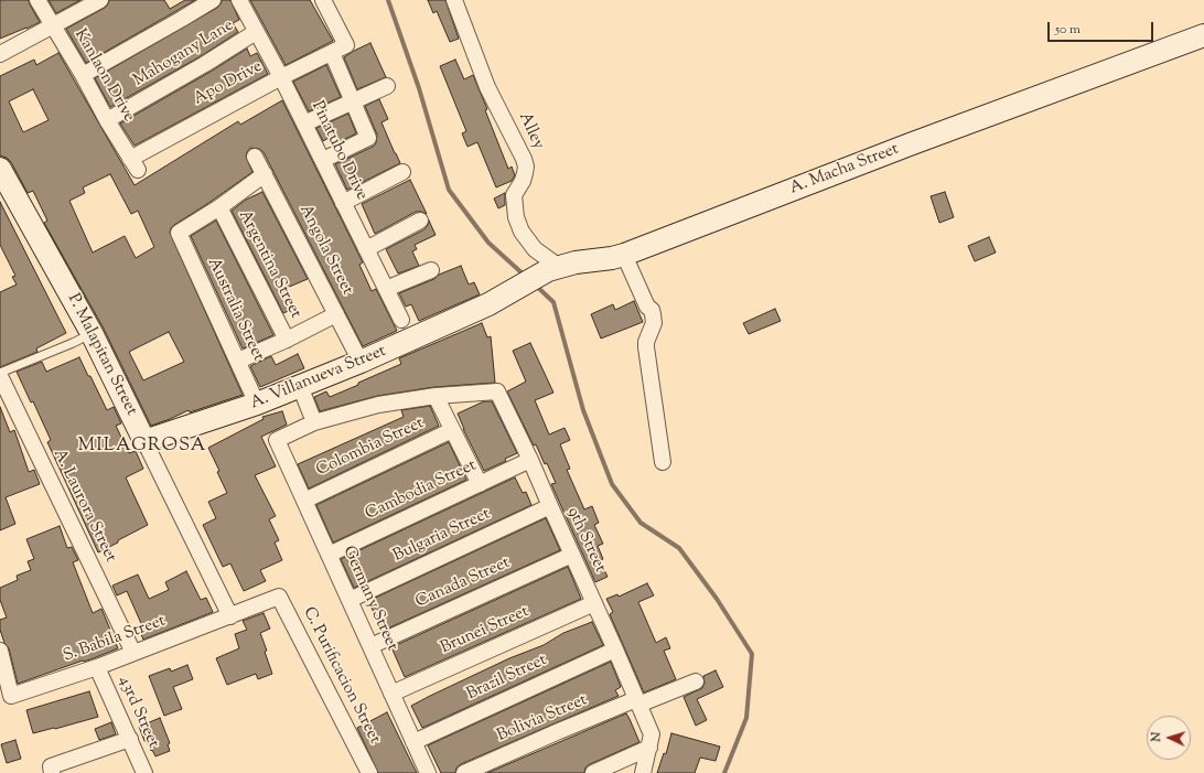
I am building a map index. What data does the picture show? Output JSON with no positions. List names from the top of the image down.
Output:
{
  "streets": {
    "street": [
      "Mahogany Lane",
      "Kanlaon Drive",
      "Apo Drive",
      "Alley",
      "Pinatubo Drive",
      "A. Macha Street",
      "Angola Street",
      "Argentina Street",
      "Australia Street",
      "P. Malapitan Street",
      "A. Villanueva Street",
      "Colombia Street",
      "Cambodia Street",
      "A. Laurora Street",
      "Bulgaria Street",
      "9th Street",
      "Canada Street",
      "Germany Street",
      "Brunei Street",
      "S. Babila Street",
      "C. Purificacion Street",
      "Brazil Street",
      "43rd Street",
      "Bolivia Street"
    ]
  },
  "crossings": [
    ["Mahogany Lane", "Kanlaon Drive"],
    ["Mahogany Lane", "Pinatubo Drive"],
    ["Kanlaon Drive", "Apo Drive"],
    ["Apo Drive", "Pinatubo Drive"],
    ["Alley", "A. Macha Street"],
    ["A. Macha Street", "A. Villanueva Street"],
    ["Angola Street", "A. Villanueva Street"],
    ["Argentina Street", "Australia Street"],
    ["Australia Street", "A. Villanueva Street"],
    ["P. Malapitan Street", "A. Villanueva Street"],
    ["P. Malapitan Street", "S. Babila Street"],
    ["Colombia Street", "Germany Street"],
    ["Cambodia Street", "9th Street"],
    ["Cambodia Street", "Germany Street"],
    ["A. Laurora Street", "S. Babila Street"],
    ["Bulgaria Street", "9th Street"],
    ["Bulgaria Street", "Germany Street"],
    ["9th Street", "Canada Street"],
    ["9th Street", "Brunei Street"],
    ["9th Street", "Brazil Street"],
    ["9th Street", "Bolivia Street"],
    ["Canada Street", "Germany Street"],
    ["Germany Street", "Brunei Street"],
    ["Germany Street", "Brazil Street"],
    ["S. Babila Street", "C. Purificacion Street"],
    ["S. Babila Street", "43rd Street"]
  ],
  "districts": ["MILAGROSA"],
  "scale_bar": "50 m",
  "north": "left"
}
